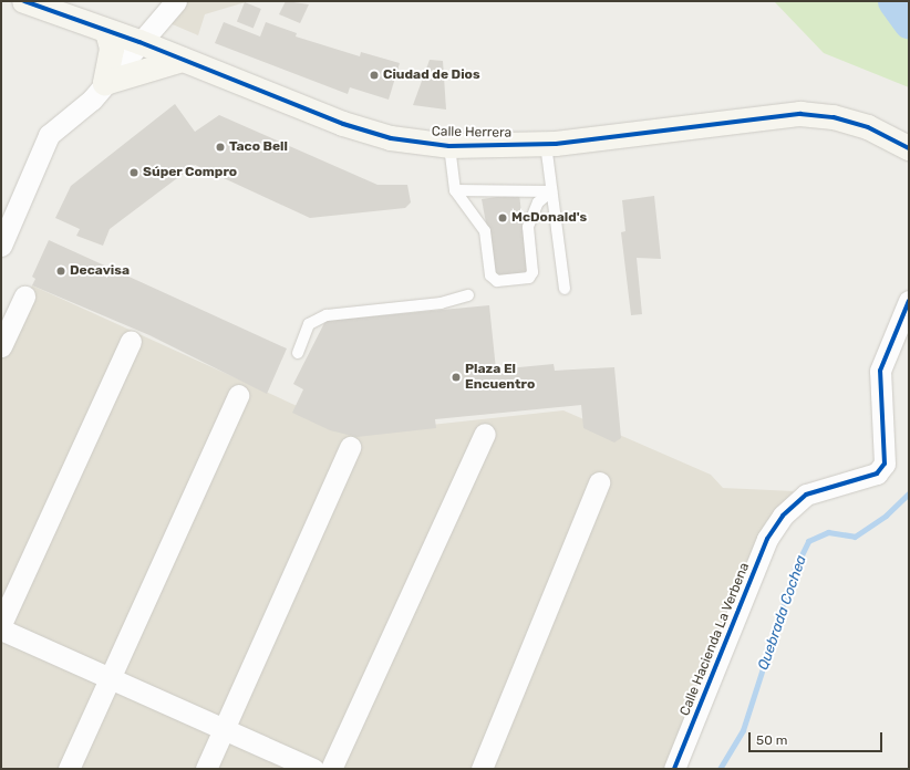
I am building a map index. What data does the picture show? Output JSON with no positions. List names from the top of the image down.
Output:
{
  "streets": {
    "street": ["Calle Herrera", "Calle Hacienda La Verbena"]
  },
  "water": ["Quebrada Cochea"],
  "places": [
    "Ciudad de Dios",
    "Taco Bell",
    "Súper Compro",
    "McDonald's",
    "Decavisa",
    "Plaza El Encuentro"
  ],
  "scale_bar": "50 m"
}
